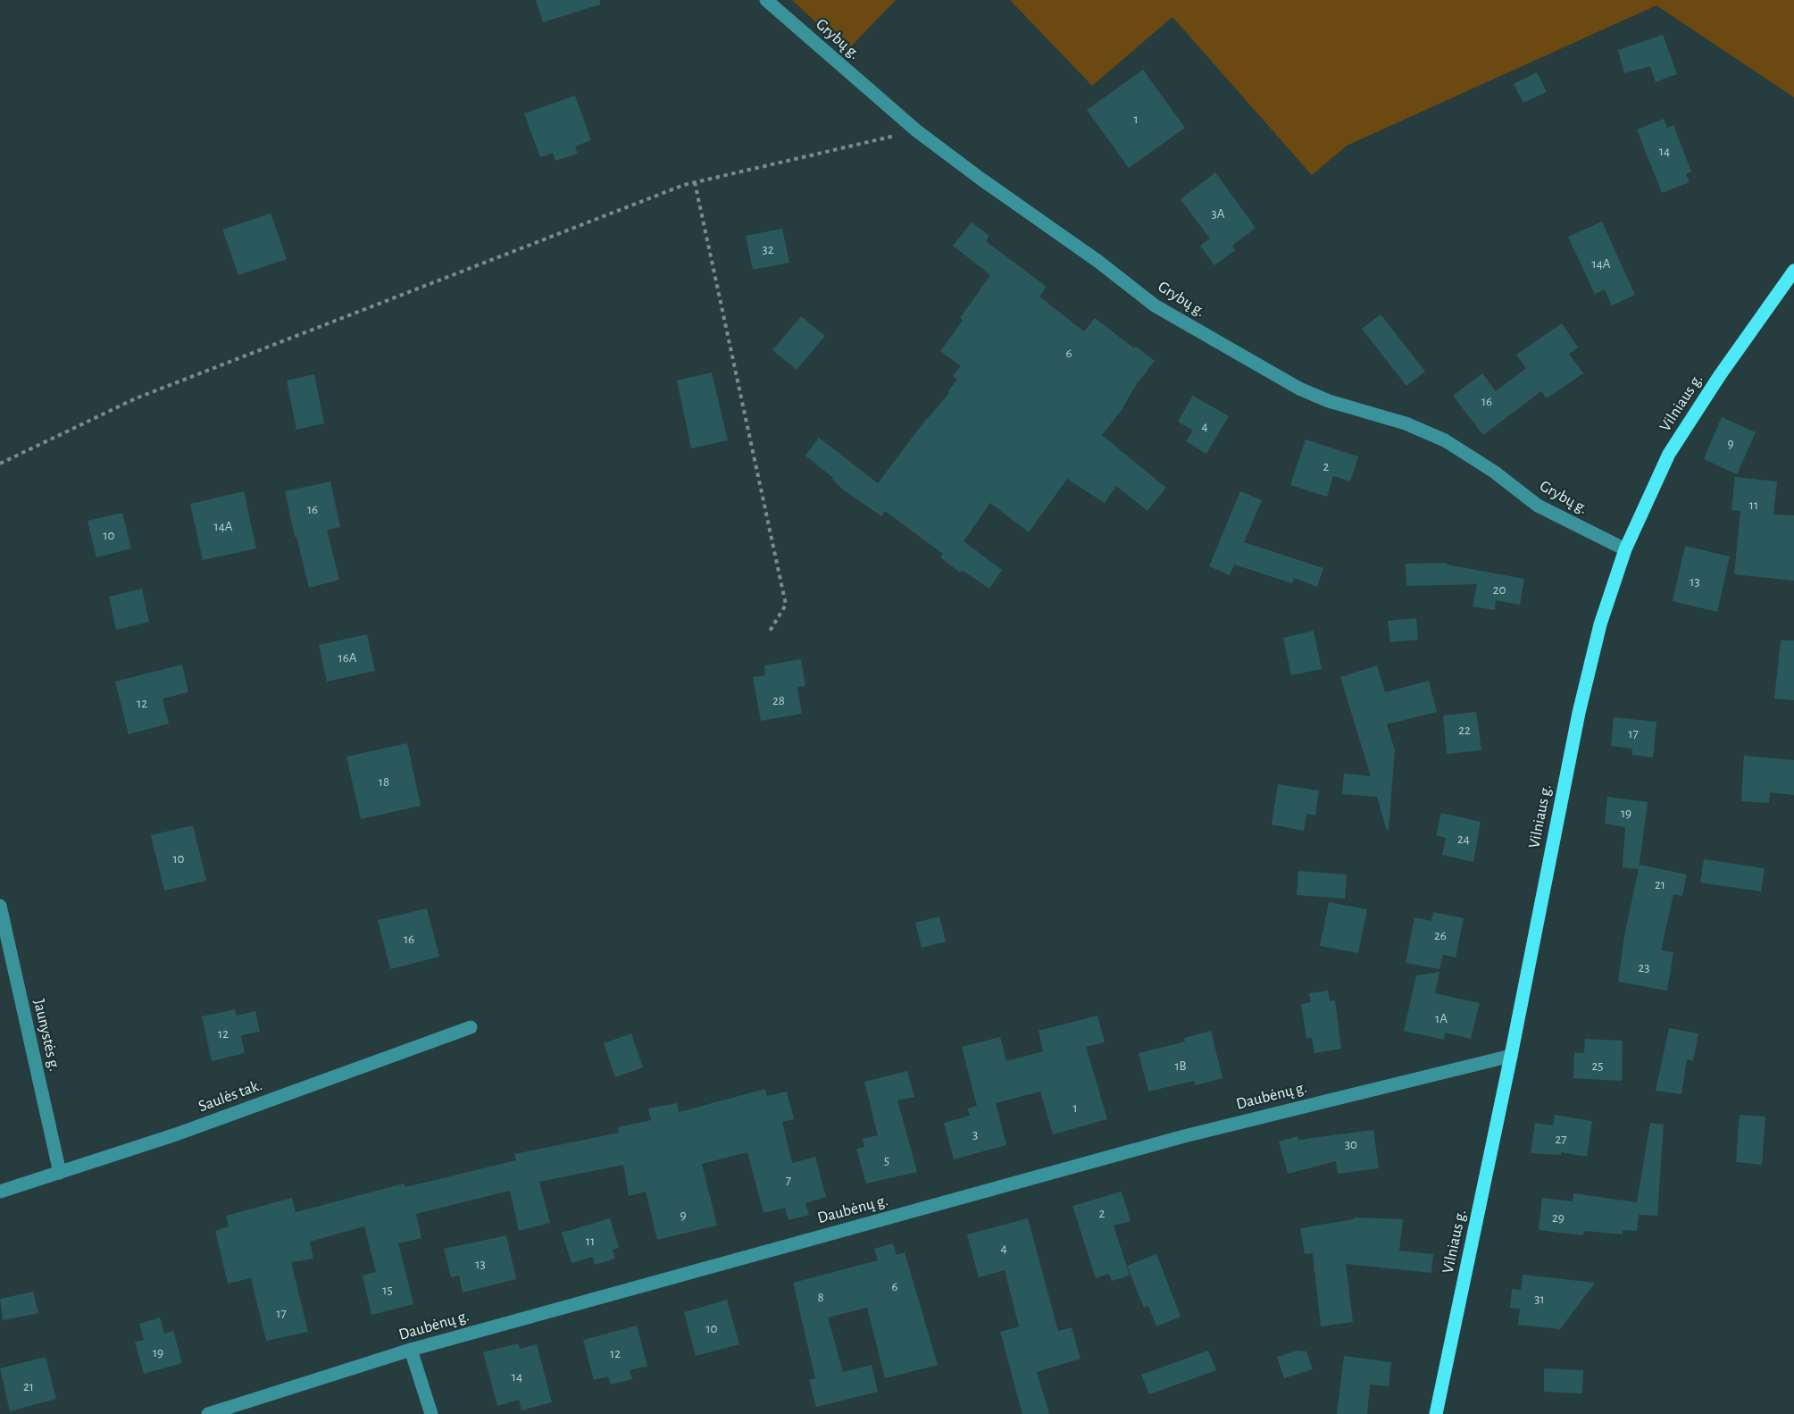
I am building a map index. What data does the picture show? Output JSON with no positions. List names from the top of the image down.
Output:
{
  "streets": {
    "main road": ["Vilniaus g."],
    "street": [
      "Grybų g.",
      "Jaunystės g.",
      "Saulės tak.",
      "Daubėnų g."
    ]
  },
  "crossings": [
    ["Grybų g.", "Vilniaus g."],
    ["Vilniaus g.", "Daubėnų g."],
    ["Jaunystės g.", "Saulės tak."]
  ],
  "house_numbers": [
    "1",
    "14",
    "3A",
    "32",
    "14A",
    "6",
    "16",
    "4",
    "9",
    "2",
    "11",
    "16",
    "14A",
    "10",
    "13",
    "20",
    "16A",
    "28",
    "12",
    "22",
    "17",
    "18",
    "19",
    "24",
    "10",
    "21",
    "26",
    "16",
    "23",
    "1A",
    "12",
    "1B",
    "25",
    "1",
    "3",
    "27",
    "30",
    "5",
    "7",
    "2",
    "9",
    "29",
    "11",
    "4",
    "13",
    "6",
    "15",
    "8",
    "31",
    "17",
    "10",
    "19",
    "12",
    "14",
    "21"
  ]
}
